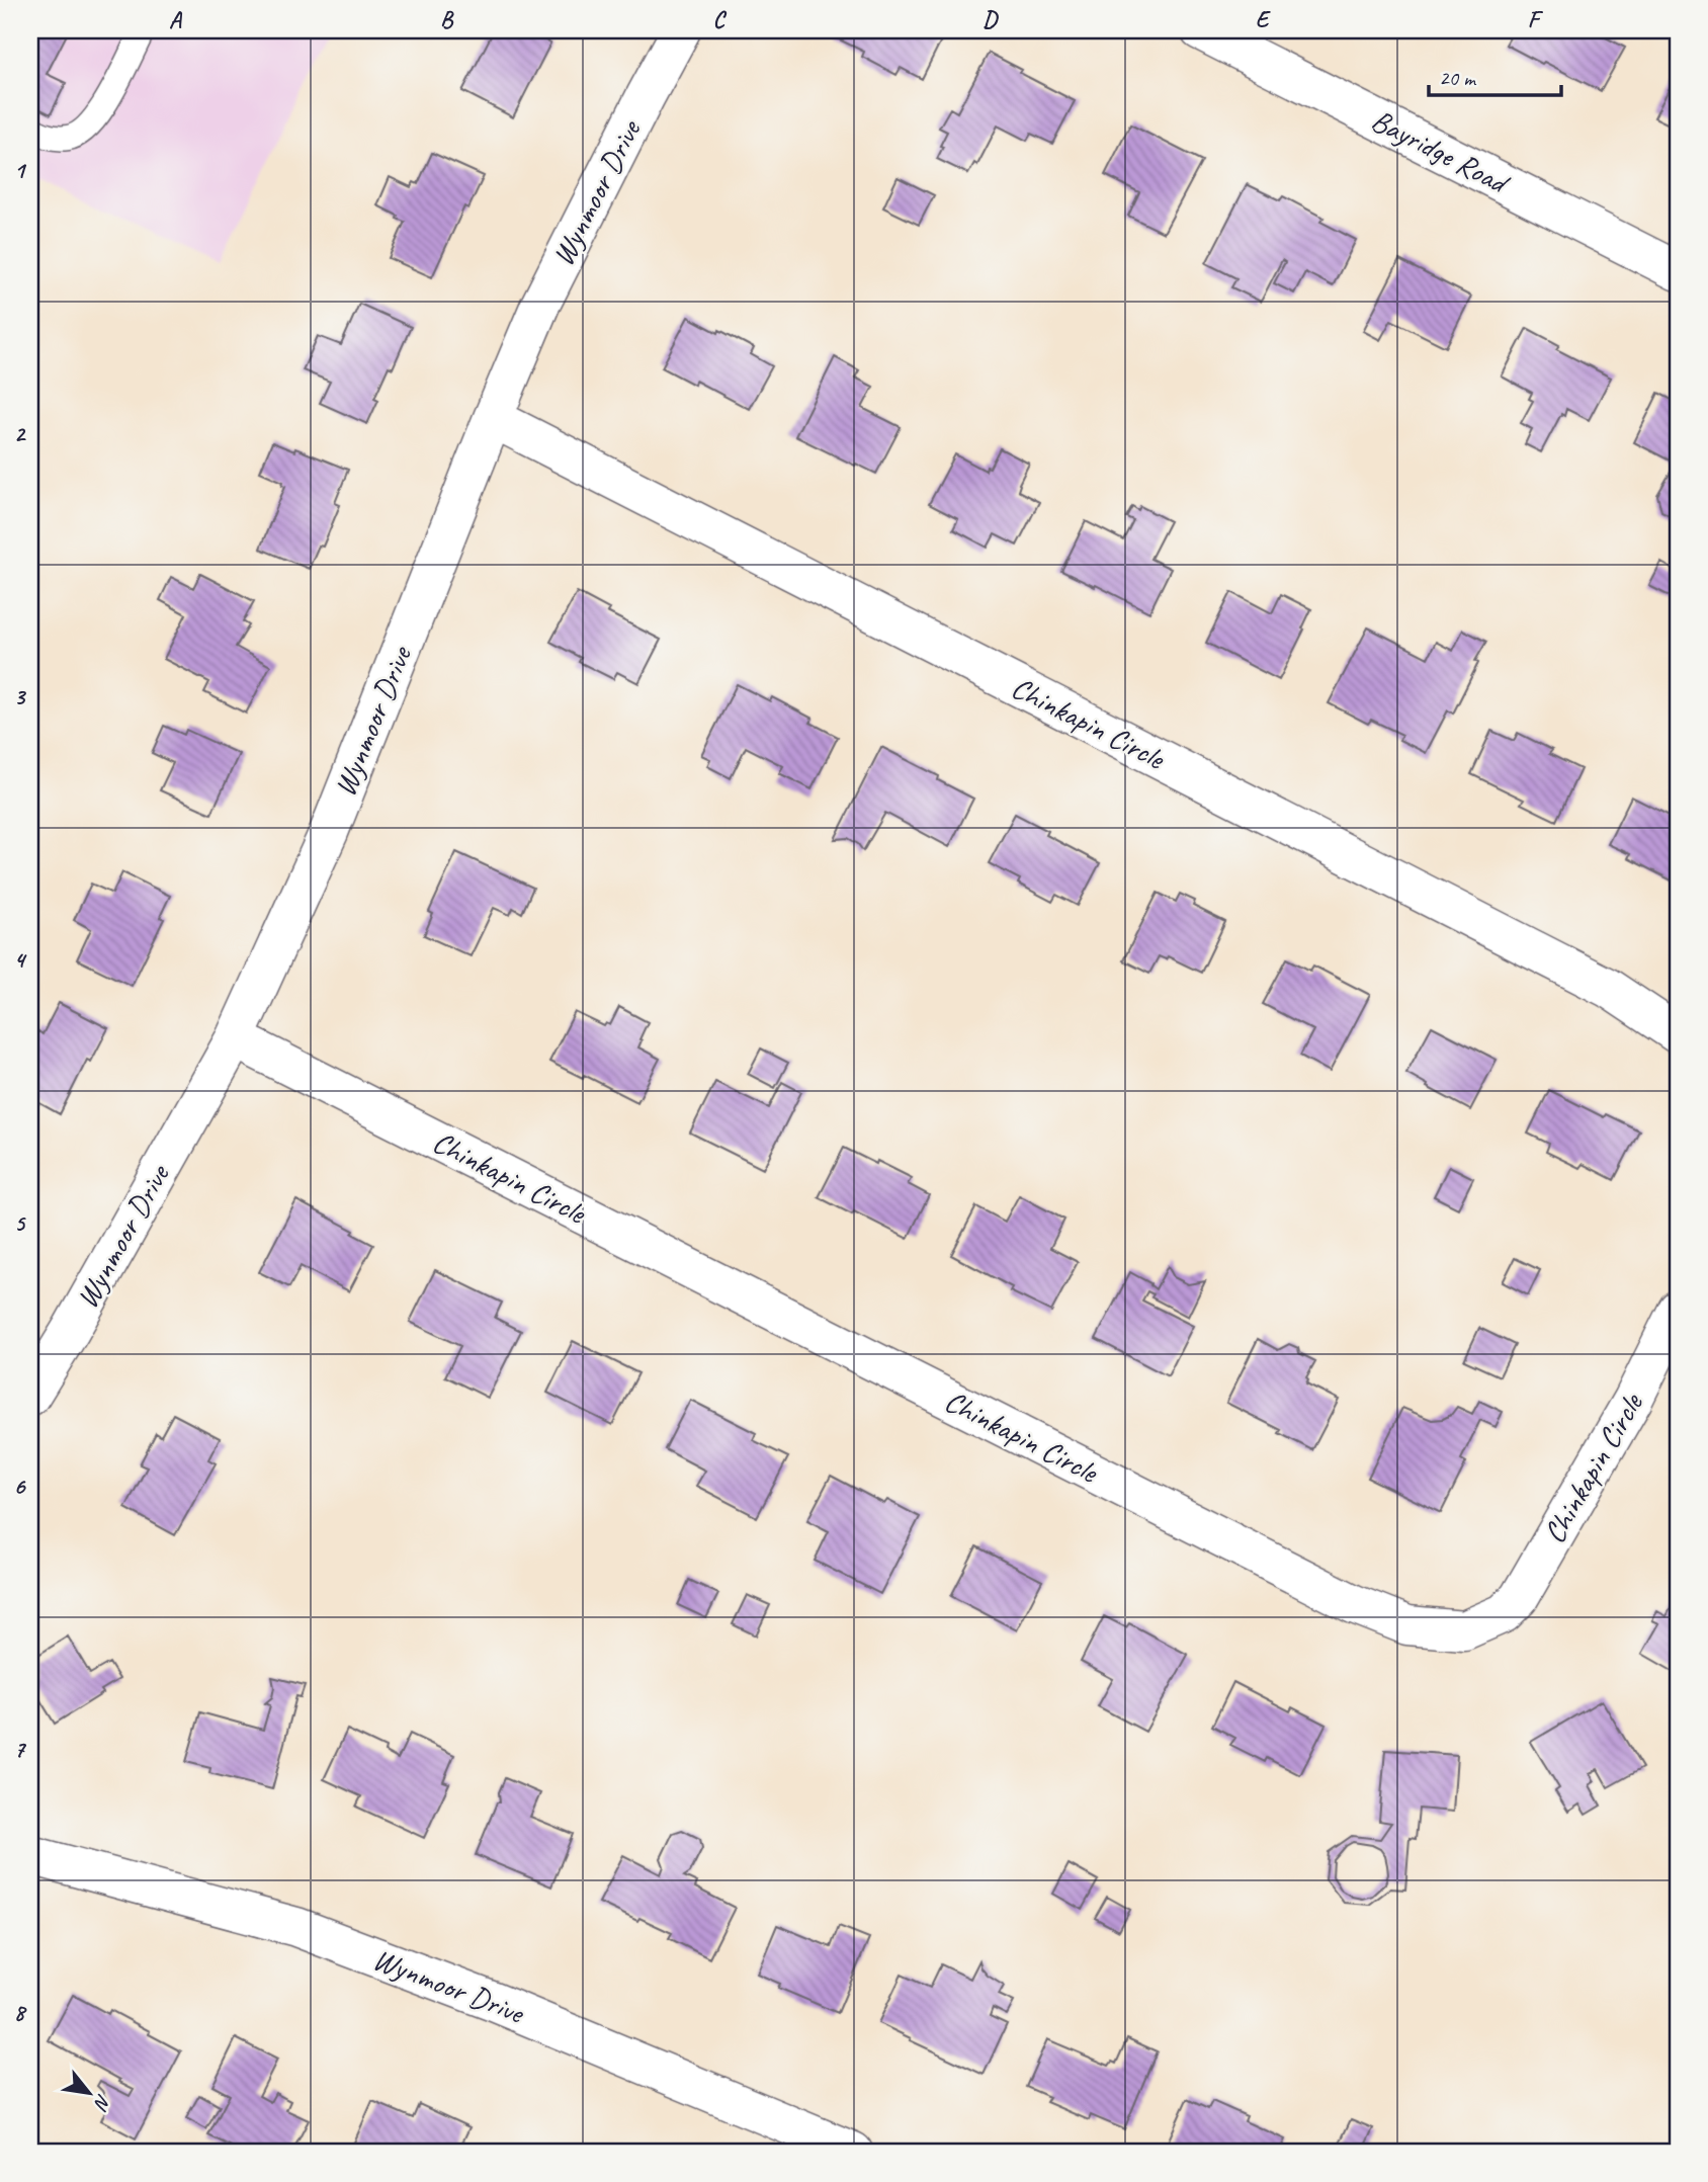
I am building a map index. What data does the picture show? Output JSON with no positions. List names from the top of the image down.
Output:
{
  "streets": {
    "street": ["Bayridge Road", "Wynmoor Drive", "Chinkapin Circle"]
  },
  "crossings": [
    ["Wynmoor Drive", "Chinkapin Circle"]
  ],
  "scale_bar": "20 m",
  "north": "bottom right",
  "grid": {
    "columns": [
      "A",
      "B",
      "C",
      "D",
      "E",
      "F"
    ],
    "rows": [
      "1",
      "2",
      "3",
      "4",
      "5",
      "6",
      "7",
      "8"
    ]
  }
}
